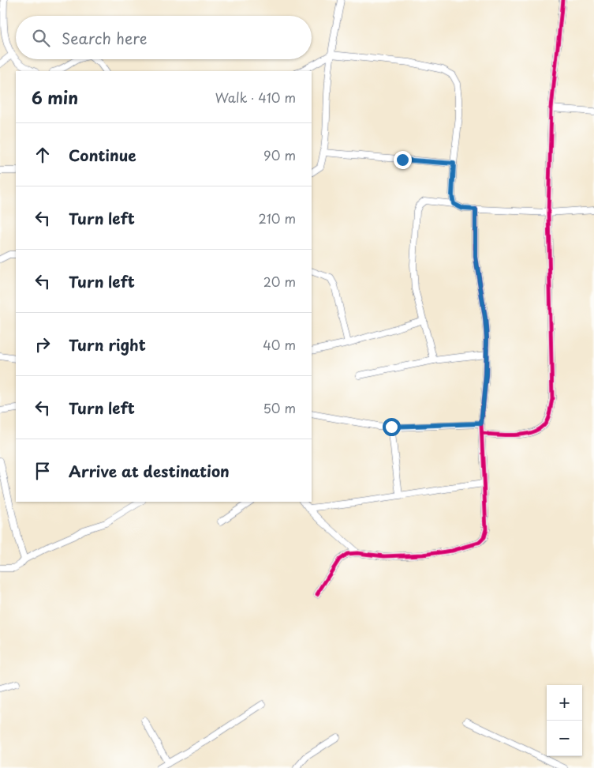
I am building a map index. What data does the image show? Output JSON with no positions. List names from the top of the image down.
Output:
{
  "page": {
    "search": "Search here",
    "heading": ["6 min", "Walk · 410 m"],
    "list": [
      ["Continue", "90 m"],
      ["Turn left", "210 m"],
      ["Turn left", "20 m"],
      ["Turn right", "40 m"],
      ["Turn left", "50 m"],
      "Arrive at destination"
    ],
    "map_buttons": ["+", "−"]
  }
}
